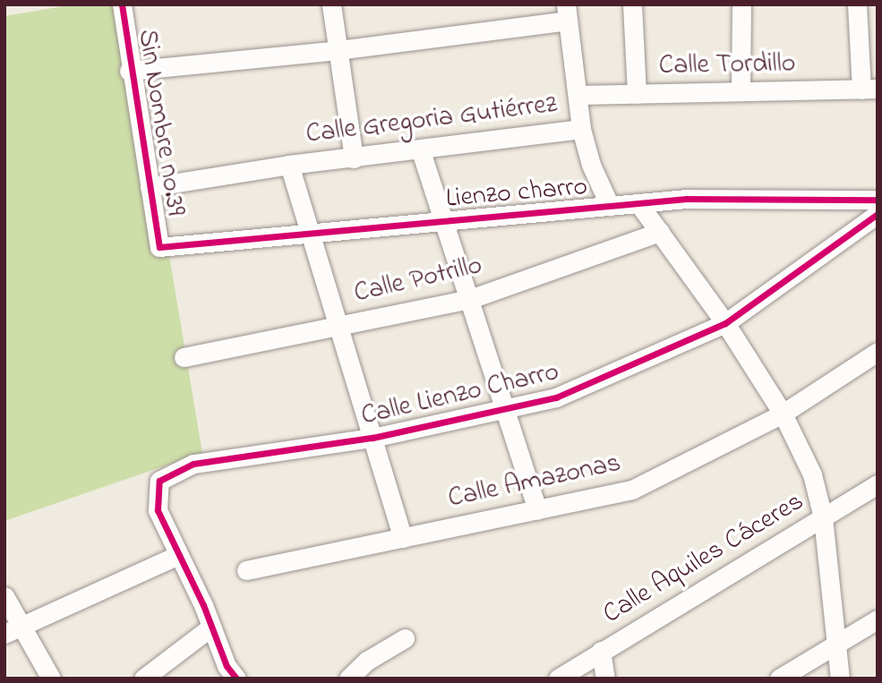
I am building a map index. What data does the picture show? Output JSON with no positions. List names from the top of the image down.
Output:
{
  "streets": {
    "street": [
      "Calle Tordillo",
      "Calle Gregoria Gutiérrez",
      "Sin Nombre no.39",
      "Lienzo charro",
      "Calle Potrillo",
      "Calle Lienzo Charro",
      "Calle Amazonas",
      "Calle Aquiles Cáceres"
    ]
  },
  "crossings": [
    ["Calle Gregoria Gutiérrez", "Sin Nombre no.39"],
    ["Sin Nombre no.39", "Lienzo charro"]
  ]
}
